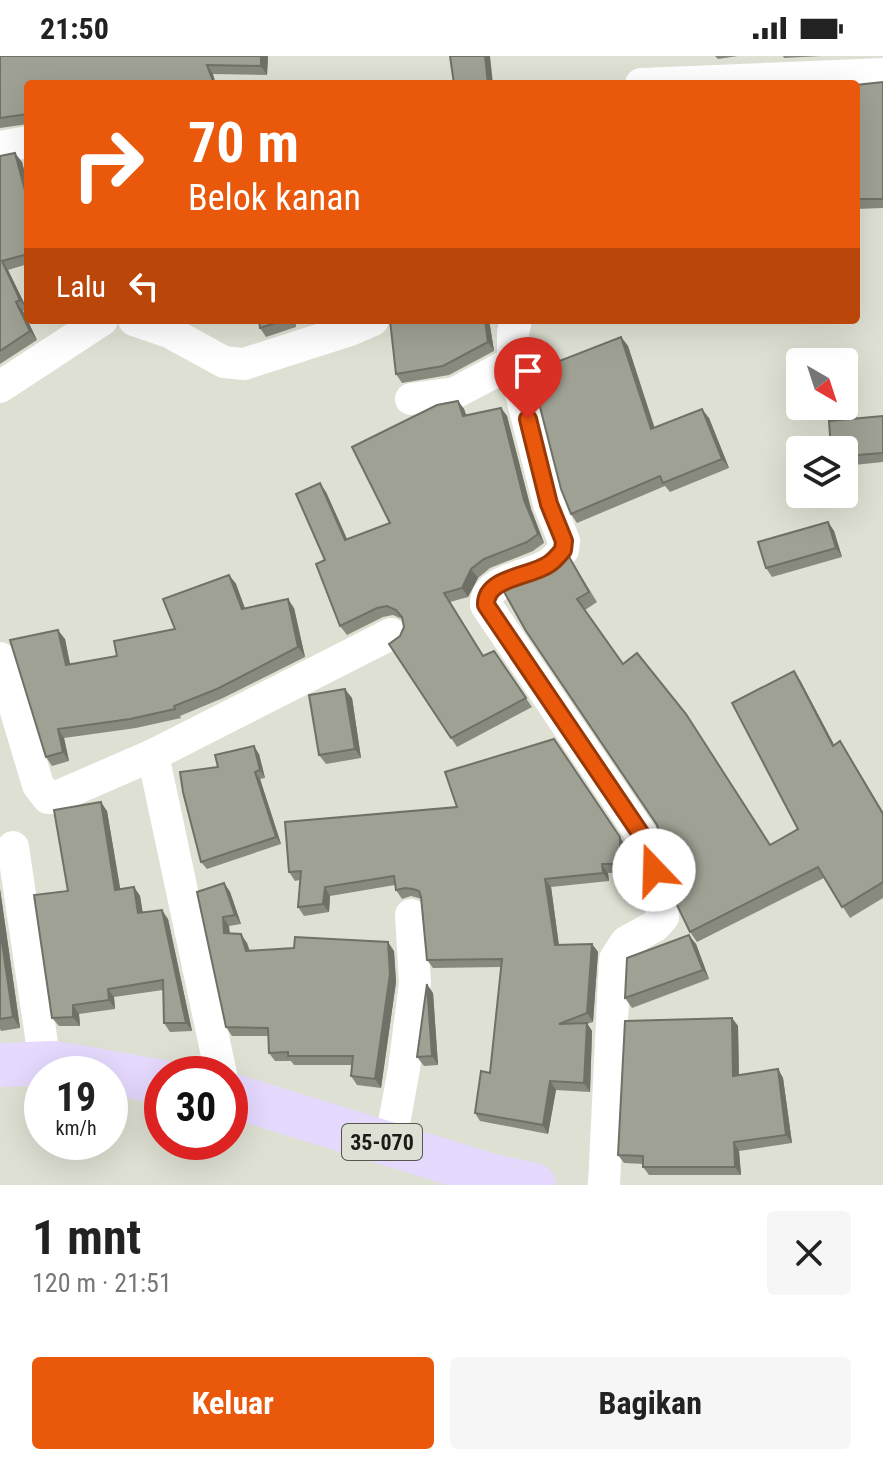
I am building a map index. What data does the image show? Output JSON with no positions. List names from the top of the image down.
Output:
{
  "streets": {
    "main road": ["35-070"]
  },
  "north": "bottom right",
  "page": {
    "status": "21:50",
    "turn": ["70 m", "Belok kanan"],
    "then": "Lalu",
    "speed": "19 km/h",
    "limit": "30",
    "heading": ["1 mnt", "120 m · 21:51"],
    "buttons": ["Keluar", "Bagikan"]
  }
}
